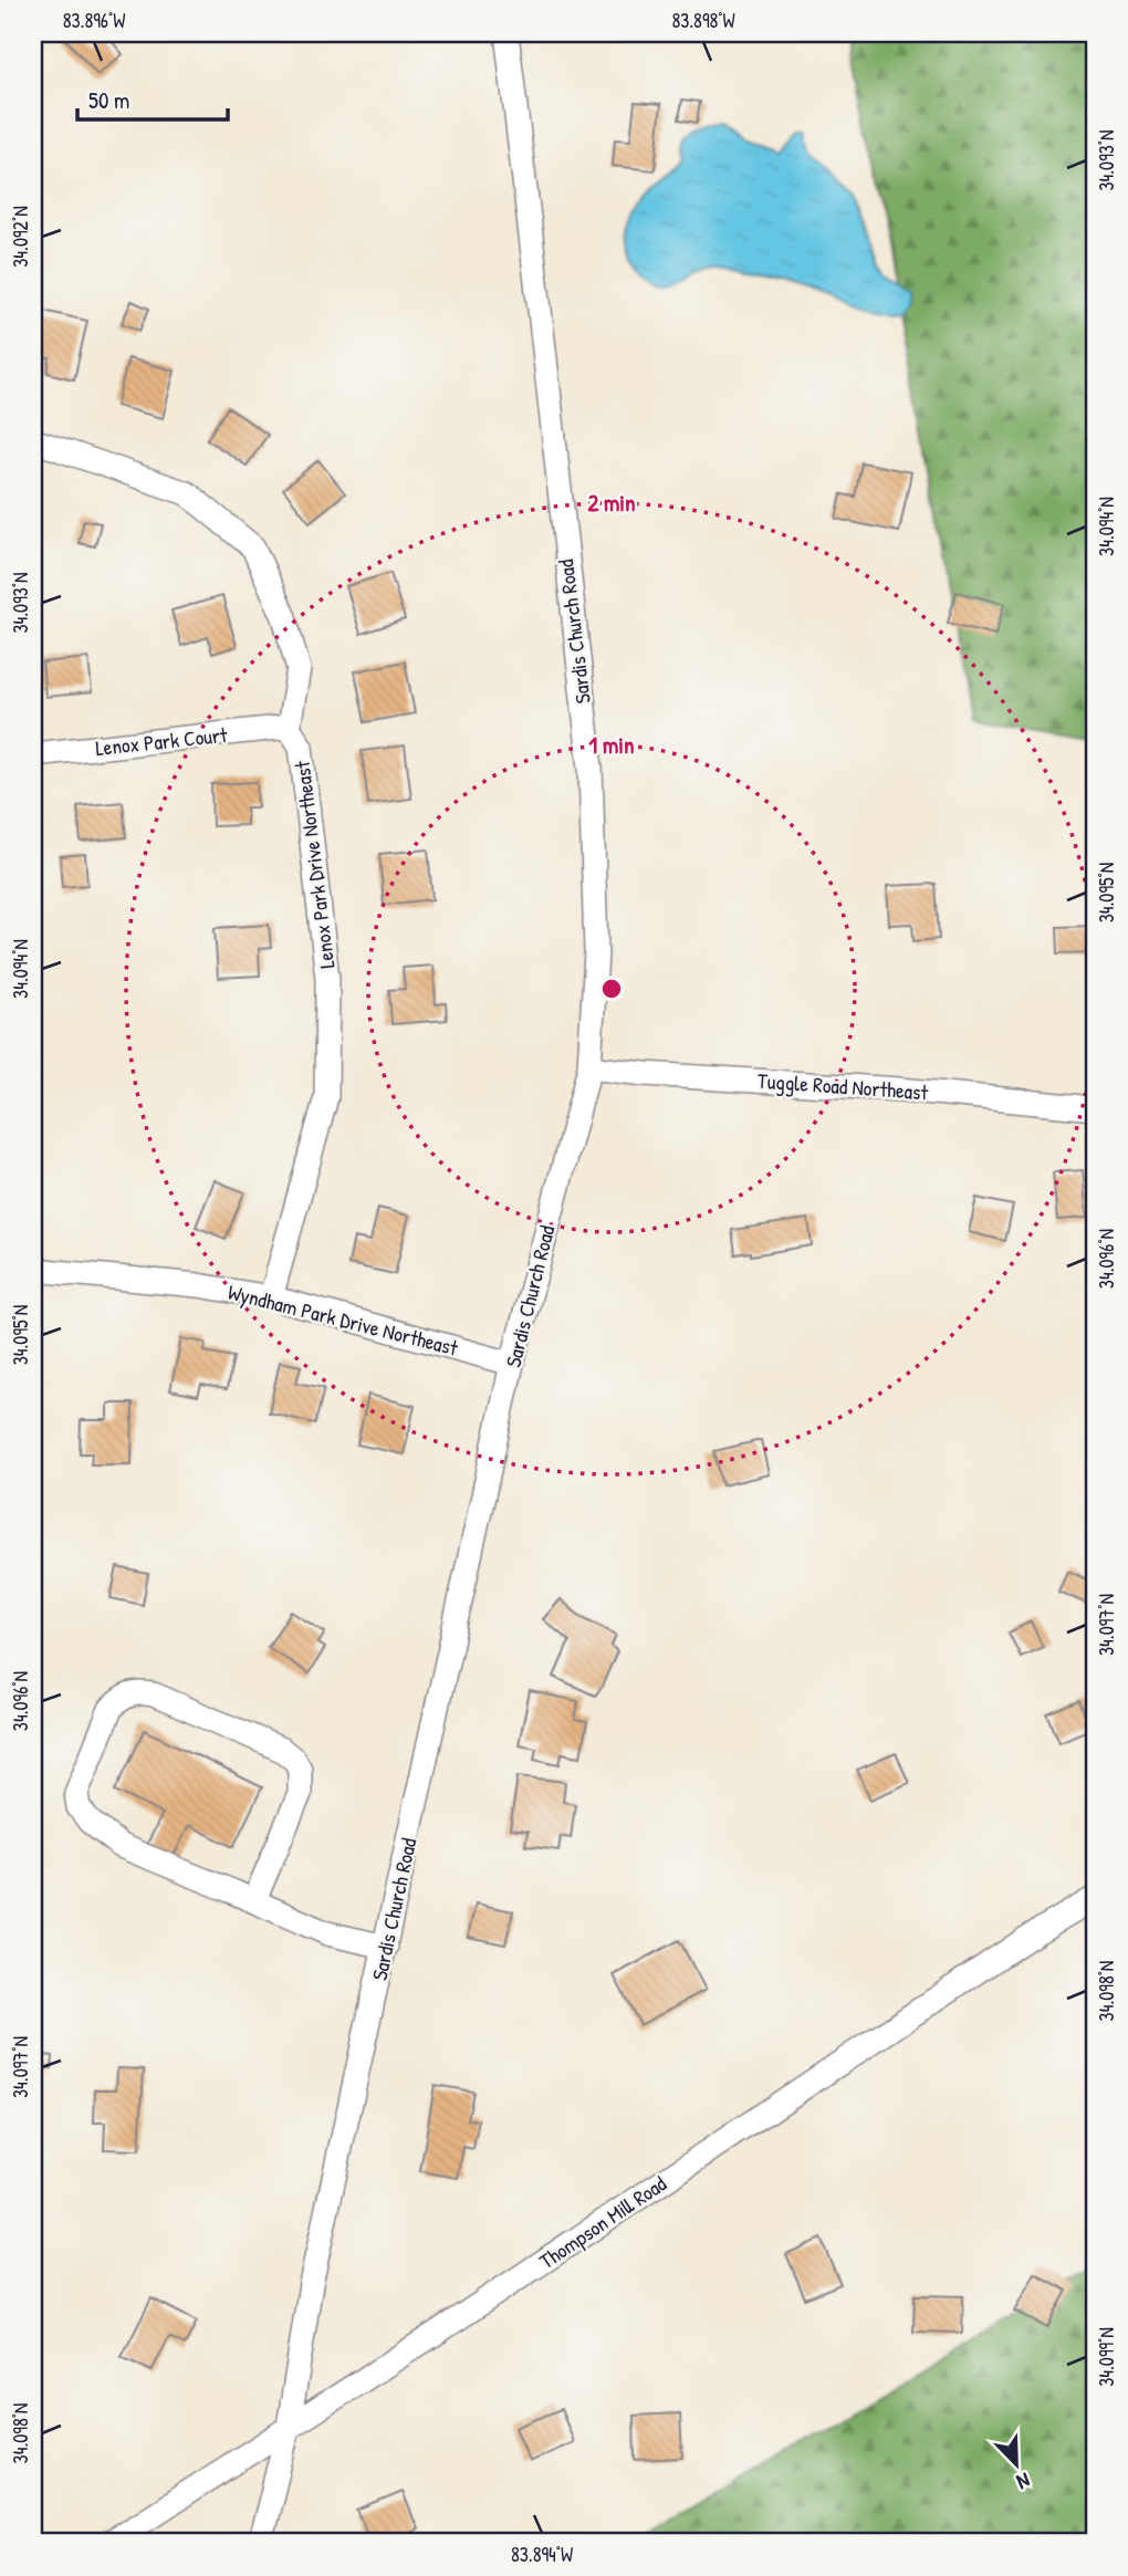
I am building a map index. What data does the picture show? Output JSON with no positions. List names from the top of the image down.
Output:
{
  "streets": {
    "street": [
      "Sardis Church Road",
      "Lenox Park Court",
      "Lenox Park Drive Northeast",
      "Tuggle Road Northeast",
      "Wyndham Park Drive Northeast",
      "Thompson Mill Road"
    ]
  },
  "crossings": [
    ["Sardis Church Road", "Tuggle Road Northeast"],
    ["Sardis Church Road", "Wyndham Park Drive Northeast"],
    ["Sardis Church Road", "Thompson Mill Road"],
    ["Lenox Park Court", "Lenox Park Drive Northeast"],
    ["Lenox Park Drive Northeast", "Wyndham Park Drive Northeast"]
  ],
  "scale_bar": "50 m",
  "north": "bottom right",
  "coordinates": [
    "83.896°W",
    "83.898°W",
    "34.093°N",
    "34.092°N",
    "34.094°N",
    "34.095°N",
    "34.096°N",
    "34.097°N",
    "34.098°N",
    "34.099°N",
    "83.894°W"
  ],
  "rings": ["2 min", "1 min"]
}
